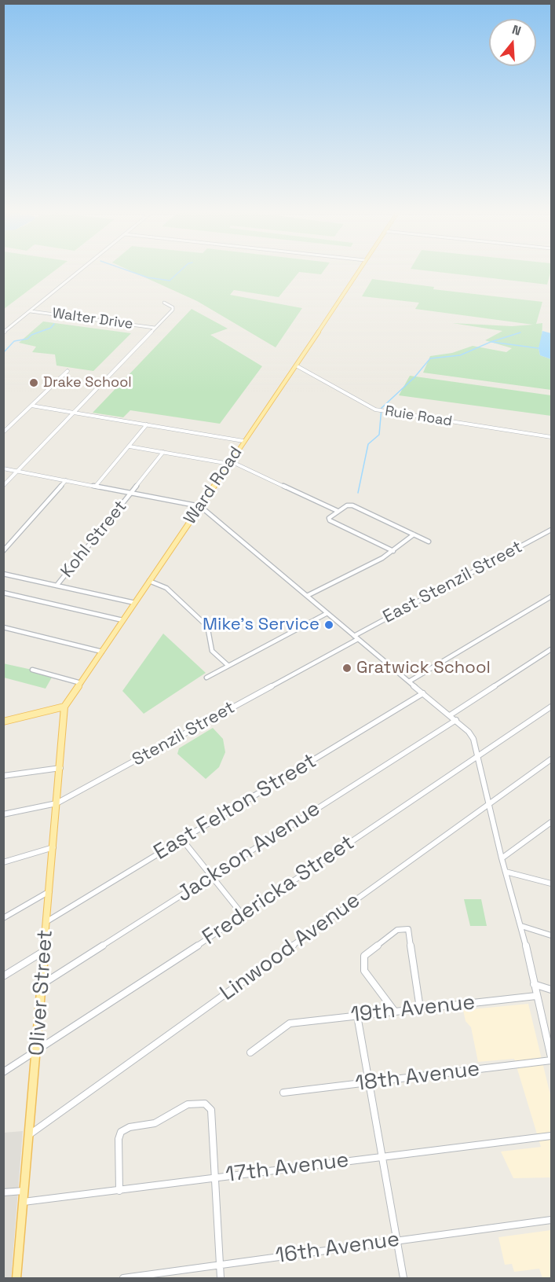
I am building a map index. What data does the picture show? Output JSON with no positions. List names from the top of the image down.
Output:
{
  "streets": {
    "main road": ["Ward Road", "Oliver Street"],
    "street": [
      "Walter Drive",
      "Ruie Road",
      "Kohl Street",
      "East Stenzil Street",
      "Stenzil Street",
      "East Felton Street",
      "Jackson Avenue",
      "Fredericka Street",
      "Linwood Avenue",
      "19th Avenue",
      "18th Avenue",
      "17th Avenue",
      "16th Avenue"
    ]
  },
  "crossings": [
    ["Ruie Road", "Ward Road"],
    ["Ward Road", "Oliver Street"],
    ["East Stenzil Street", "Stenzil Street"],
    ["Stenzil Street", "Oliver Street"],
    ["East Felton Street", "Oliver Street"],
    ["Jackson Avenue", "Oliver Street"],
    ["Fredericka Street", "Oliver Street"],
    ["Linwood Avenue", "Oliver Street"],
    ["Oliver Street", "17th Avenue"]
  ],
  "places": ["Drake School", "Mike's Service", "Gratwick School"],
  "north": "top"
}
